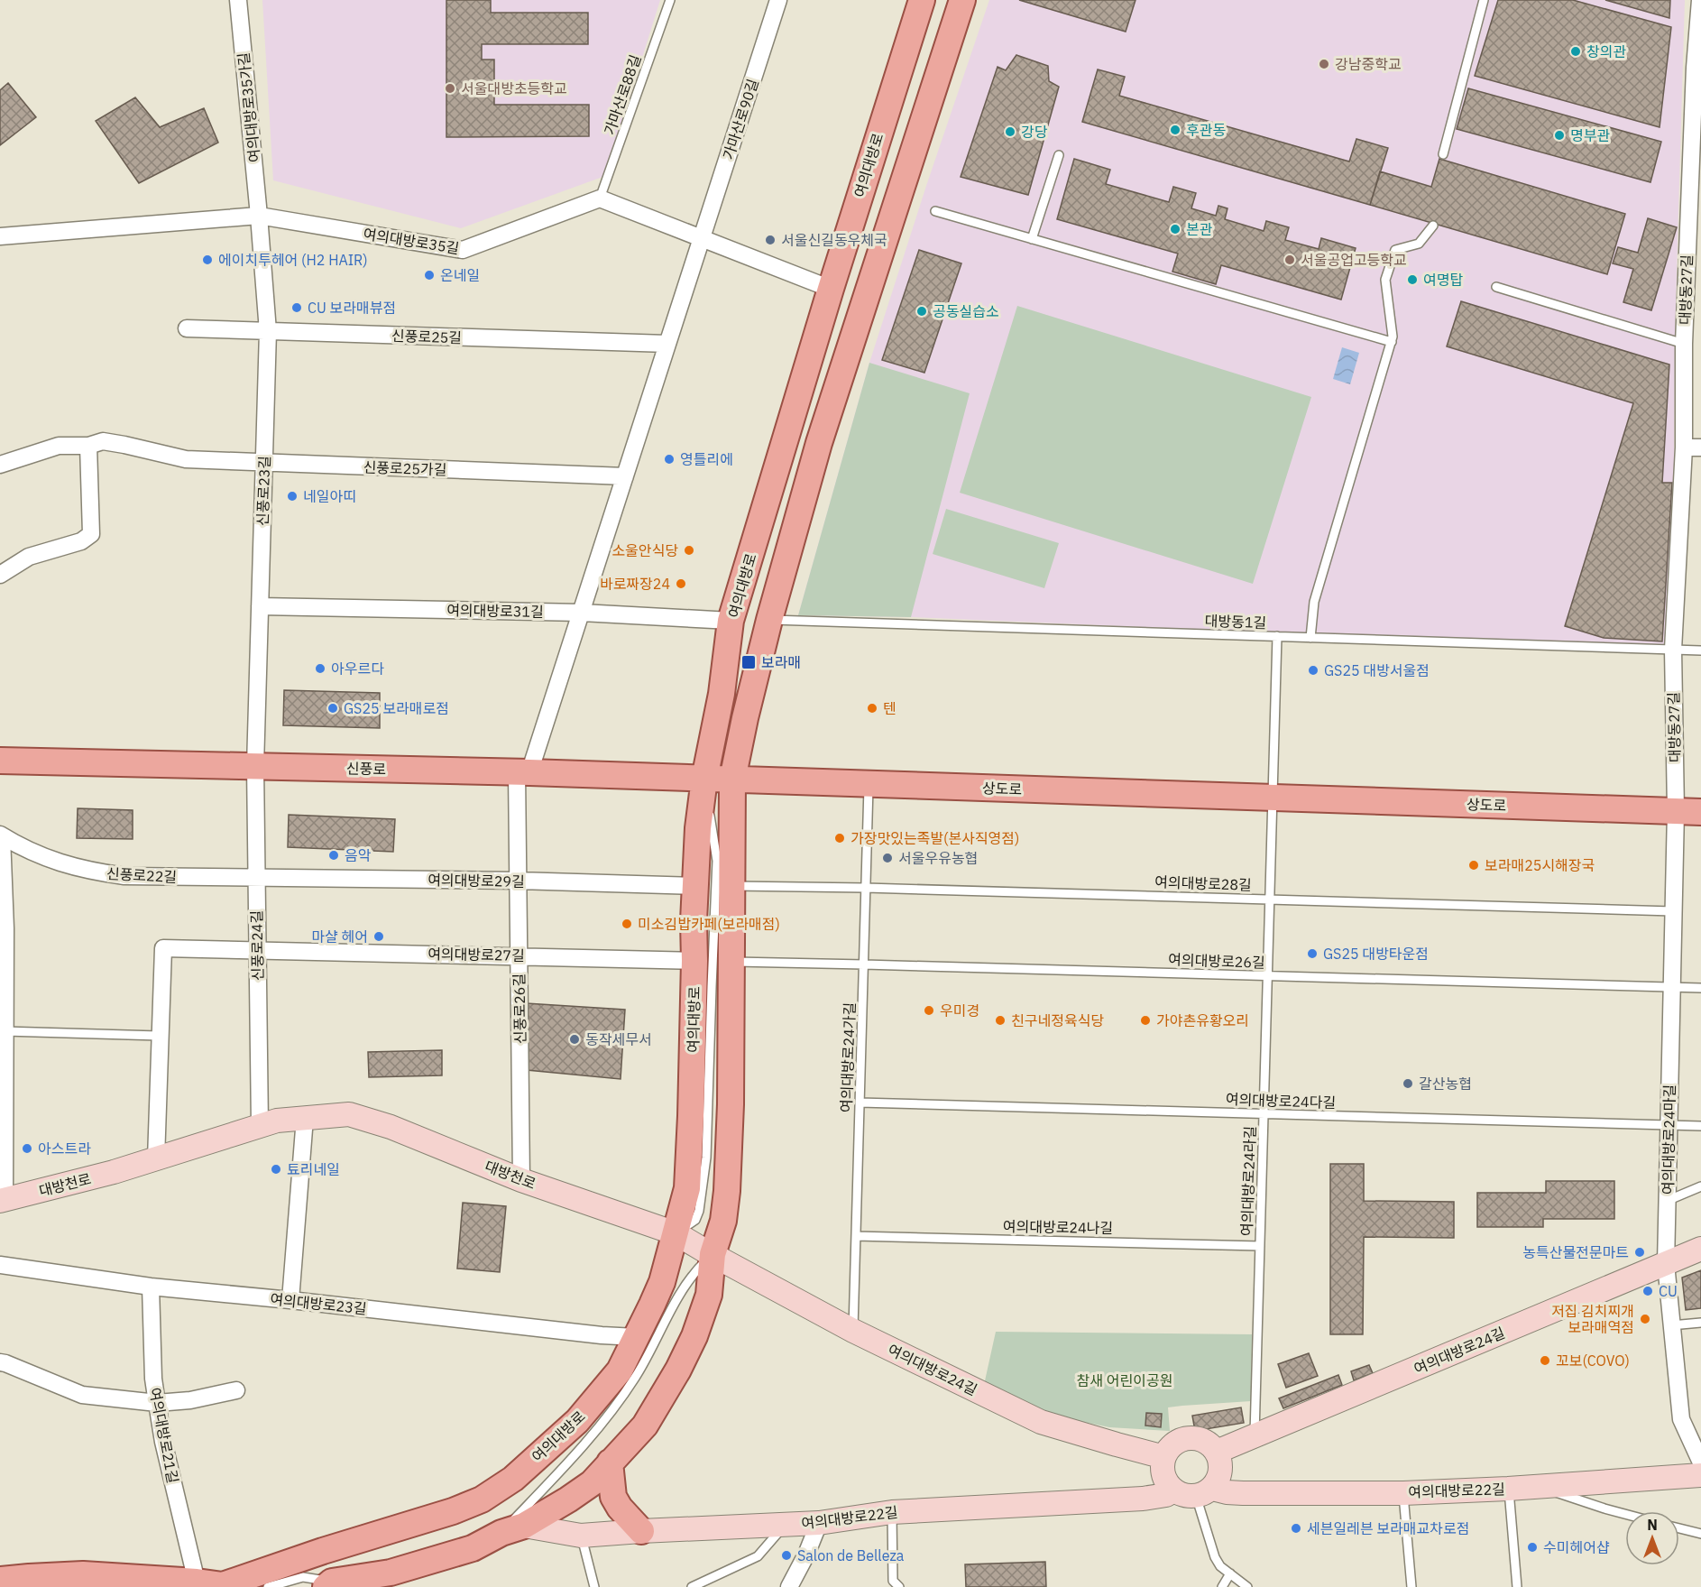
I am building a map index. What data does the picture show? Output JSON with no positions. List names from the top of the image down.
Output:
{
  "streets": {
    "main road": ["여의대방로", "신풍로", "상도로"],
    "street": [
      "여의대방로35가길",
      "가마산로90길",
      "여의대방로35길",
      "대방동27길",
      "신풍로25길",
      "신풍로25가길",
      "신풍로23길",
      "여의대방로31길",
      "신풍로22길",
      "여의대방로29길",
      "신풍로24길",
      "여의대방로27길",
      "신풍로26길",
      "여의대방로24마길",
      "대방천로",
      "여의대방로23길",
      "여의대방로24길",
      "여의대방로21길",
      "여의대방로22길"
    ],
    "lane": [
      "가마산로88길",
      "대방동1길",
      "여의대방로28길",
      "여의대방로26길",
      "여의대방로24가길",
      "여의대방로24다길",
      "여의대방로24라길",
      "여의대방로24나길"
    ]
  },
  "crossings": [
    ["가마산로88길", "여의대방로35길"],
    ["여의대방로35가길", "여의대방로35길"],
    ["여의대방로35가길", "신풍로23길"],
    ["여의대방로", "여의대방로31길"],
    ["여의대방로", "신풍로"],
    ["여의대방로", "여의대방로29길"],
    ["여의대방로", "여의대방로27길"],
    ["여의대방로", "대방천로"],
    ["여의대방로", "여의대방로23길"],
    ["여의대방로", "여의대방로21길"],
    ["여의대방로35길", "신풍로23길"],
    ["대방동27길", "대방동1길"],
    ["대방동27길", "상도로"],
    ["대방동27길", "여의대방로24마길"],
    ["신풍로25길", "신풍로23길"],
    ["신풍로25가길", "신풍로23길"],
    ["신풍로23길", "여의대방로31길"],
    ["신풍로23길", "신풍로"],
    ["신풍로23길", "신풍로24길"],
    ["신풍로", "상도로"],
    ["신풍로", "신풍로24길"],
    ["신풍로", "신풍로26길"],
    ["상도로", "여의대방로24가길"],
    ["상도로", "여의대방로24마길"],
    ["상도로", "여의대방로24라길"],
    ["신풍로22길", "여의대방로29길"],
    ["신풍로22길", "신풍로24길"],
    ["신풍로22길", "대방천로"],
    ["여의대방로29길", "신풍로24길"],
    ["여의대방로29길", "신풍로26길"],
    ["여의대방로28길", "여의대방로24가길"],
    ["여의대방로28길", "여의대방로24마길"],
    ["여의대방로28길", "여의대방로24라길"],
    ["신풍로24길", "여의대방로27길"],
    ["신풍로24길", "대방천로"],
    ["여의대방로27길", "신풍로26길"],
    ["여의대방로26길", "여의대방로24가길"],
    ["여의대방로26길", "여의대방로24마길"],
    ["여의대방로26길", "여의대방로24라길"],
    ["신풍로26길", "대방천로"],
    ["여의대방로24가길", "여의대방로24다길"],
    ["여의대방로24가길", "여의대방로24나길"],
    ["여의대방로24가길", "여의대방로24길"],
    ["여의대방로24다길", "여의대방로24마길"],
    ["여의대방로24다길", "여의대방로24라길"],
    ["여의대방로24마길", "여의대방로24길"],
    ["대방천로", "여의대방로24길"],
    ["여의대방로24라길", "여의대방로24나길"],
    ["여의대방로24라길", "여의대방로24길"],
    ["여의대방로23길", "여의대방로21길"],
    ["여의대방로24길", "여의대방로22길"]
  ],
  "parks": ["참새 어린이공원"],
  "places": {
    "other": [
      "창의관",
      "강남중학교",
      "서울대방초등학교",
      "후관동",
      "강당",
      "명부관",
      "본관",
      "서울신길동우체국",
      "에이치투헤어 (H2 HAIR)",
      "서울공업고등학교",
      "온네일",
      "여명탑",
      "CU 보라매뷰점",
      "공동실습소",
      "영틀리에",
      "네일아띠",
      "소울안식당",
      "바로짜장24",
      "아우르다",
      "GS25 대방서울점",
      "GS25 보라매로점",
      "텐",
      "가장맛있는족발(본사직영점)",
      "음악",
      "서울우유농협",
      "보라매25시해장국",
      "미소김밥카페(보라매점)",
      "마샬 헤어",
      "GS25 대방타운점",
      "우미경",
      "친구네정육식당",
      "가야촌유황오리",
      "동작세무서",
      "갈산농협",
      "아스트라",
      "툐리네일",
      "농특산물전문마트",
      "CU",
      "저집 김치찌개 보라매역점",
      "꼬보(COVO)",
      "세븐일레븐 보라매교차로점",
      "수미헤어샵",
      "Salon de Belleza"
    ],
    "transit": ["보라매"]
  },
  "north": "top"
}
